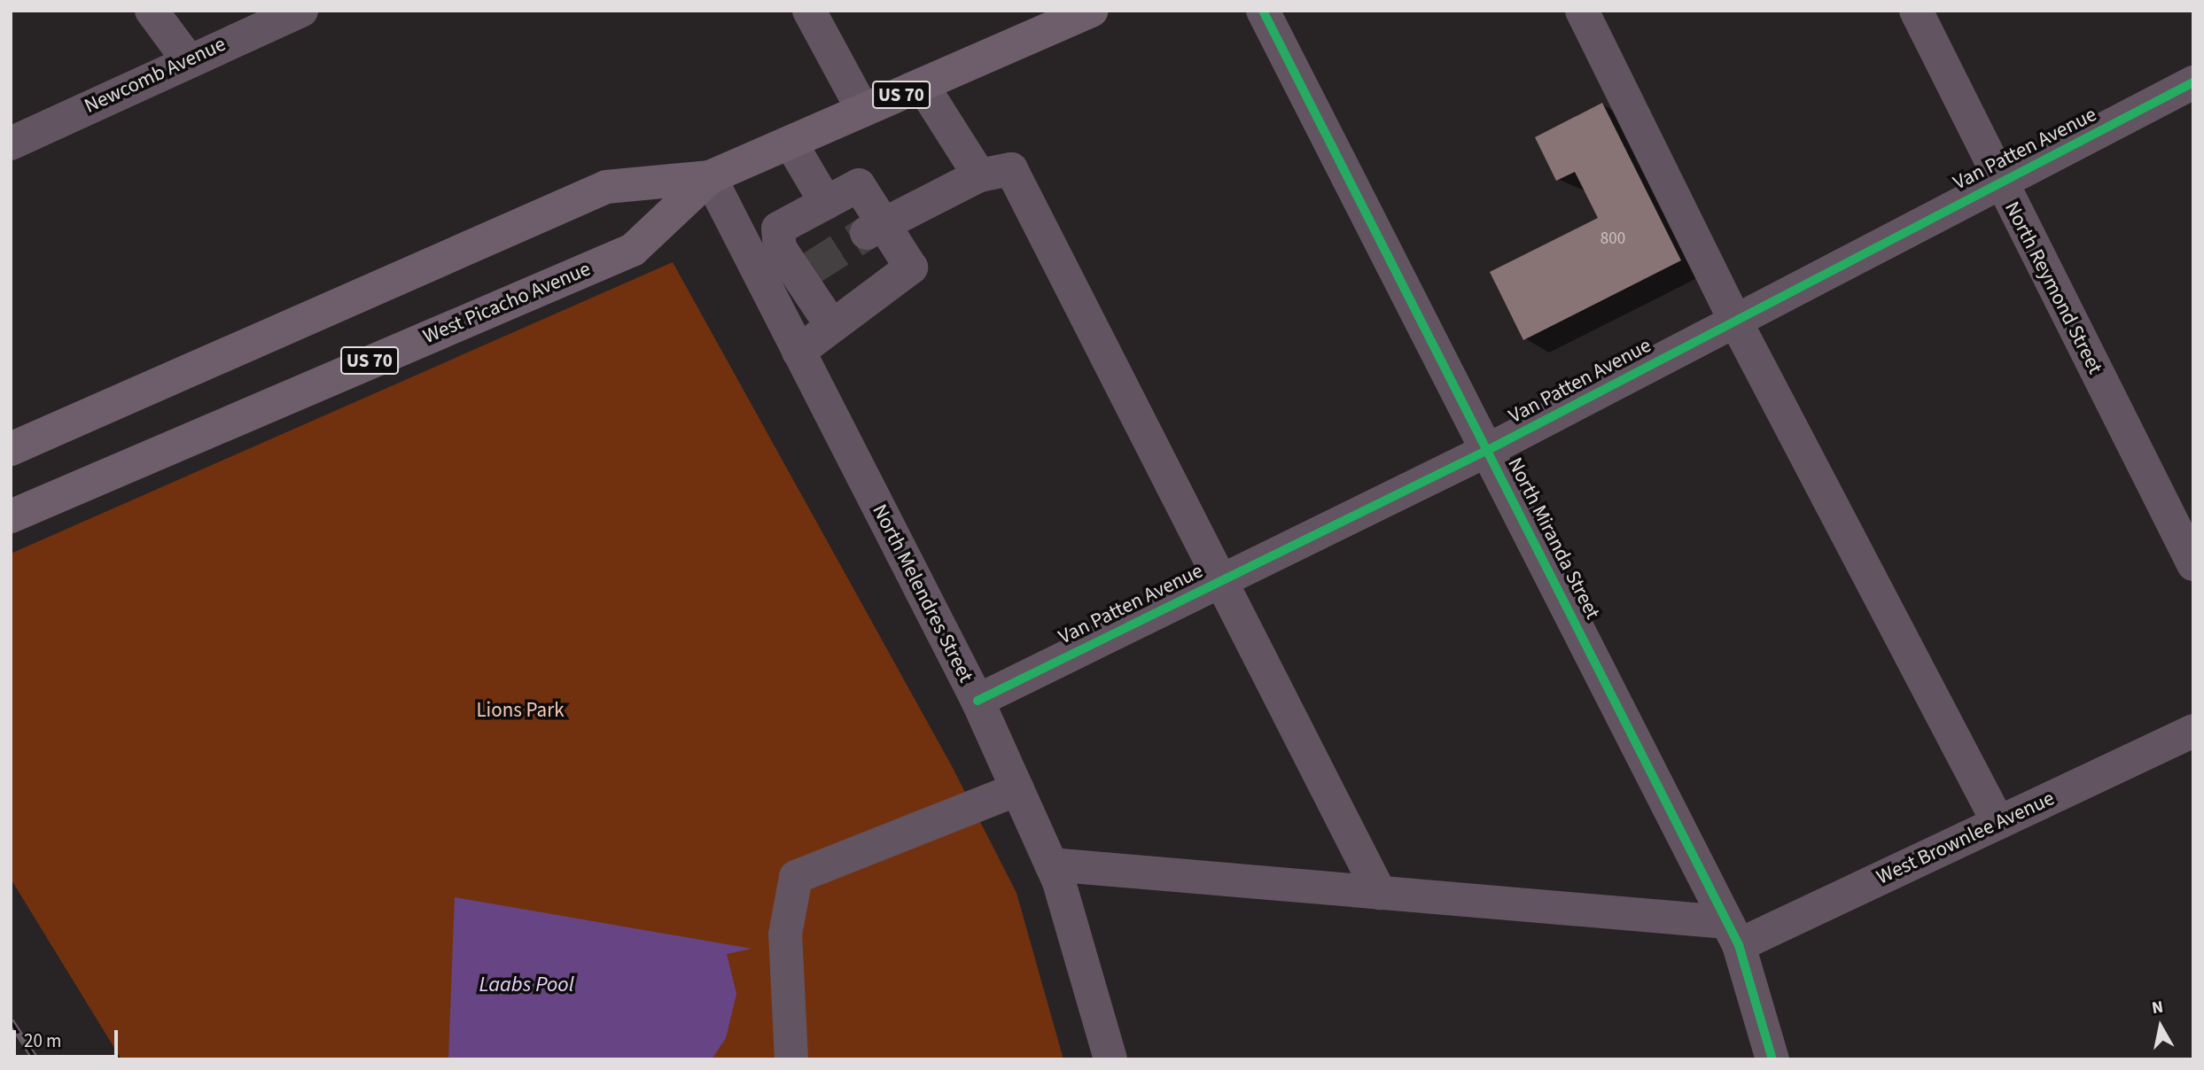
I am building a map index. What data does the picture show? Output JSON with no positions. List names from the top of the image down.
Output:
{
  "streets": {
    "main road": ["US 70", "West Picacho Avenue"],
    "street": [
      "Newcomb Avenue",
      "Van Patten Avenue",
      "North Reymond Street",
      "North Miranda Street",
      "North Melendres Street",
      "West Brownlee Avenue"
    ]
  },
  "crossings": [
    ["Van Patten Avenue", "North Reymond Street"],
    ["Van Patten Avenue", "North Miranda Street"],
    ["Van Patten Avenue", "North Melendres Street"],
    ["West Picacho Avenue", "North Melendres Street"],
    ["North Miranda Street", "West Brownlee Avenue"]
  ],
  "water": ["Laabs Pool"],
  "parks": ["Lions Park"],
  "house_numbers": ["800"],
  "scale_bar": "20 m",
  "north": "top"
}
